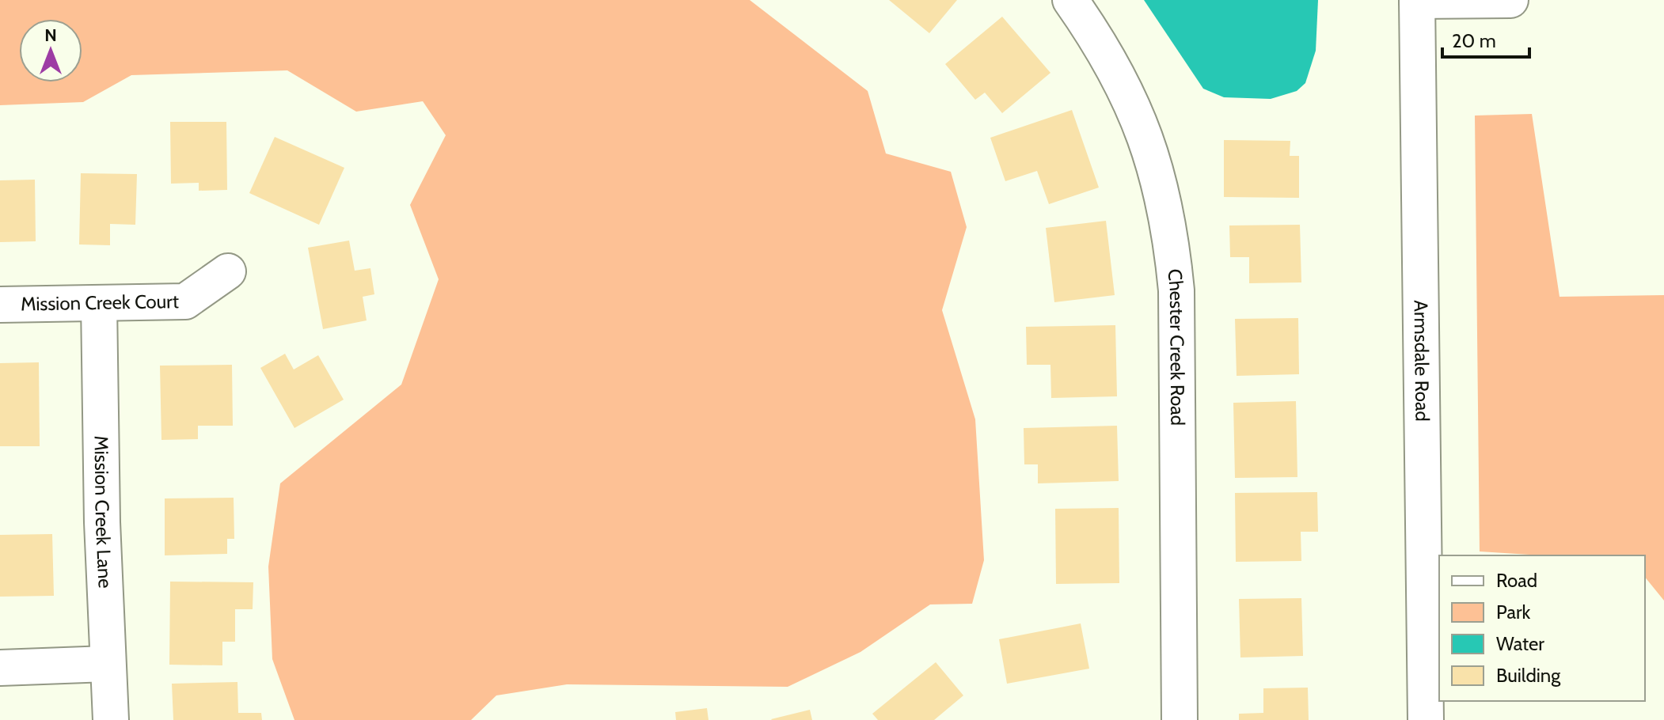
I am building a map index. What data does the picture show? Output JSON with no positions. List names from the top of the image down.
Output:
{
  "streets": {
    "street": [
      "Mission Creek Court",
      "Chester Creek Road",
      "Armsdale Road",
      "Mission Creek Lane"
    ]
  },
  "crossings": [
    ["Mission Creek Court", "Mission Creek Lane"]
  ],
  "legend": [
    "Road",
    "Park",
    "Water",
    "Building"
  ],
  "scale_bar": "20 m",
  "north": "top"
}
